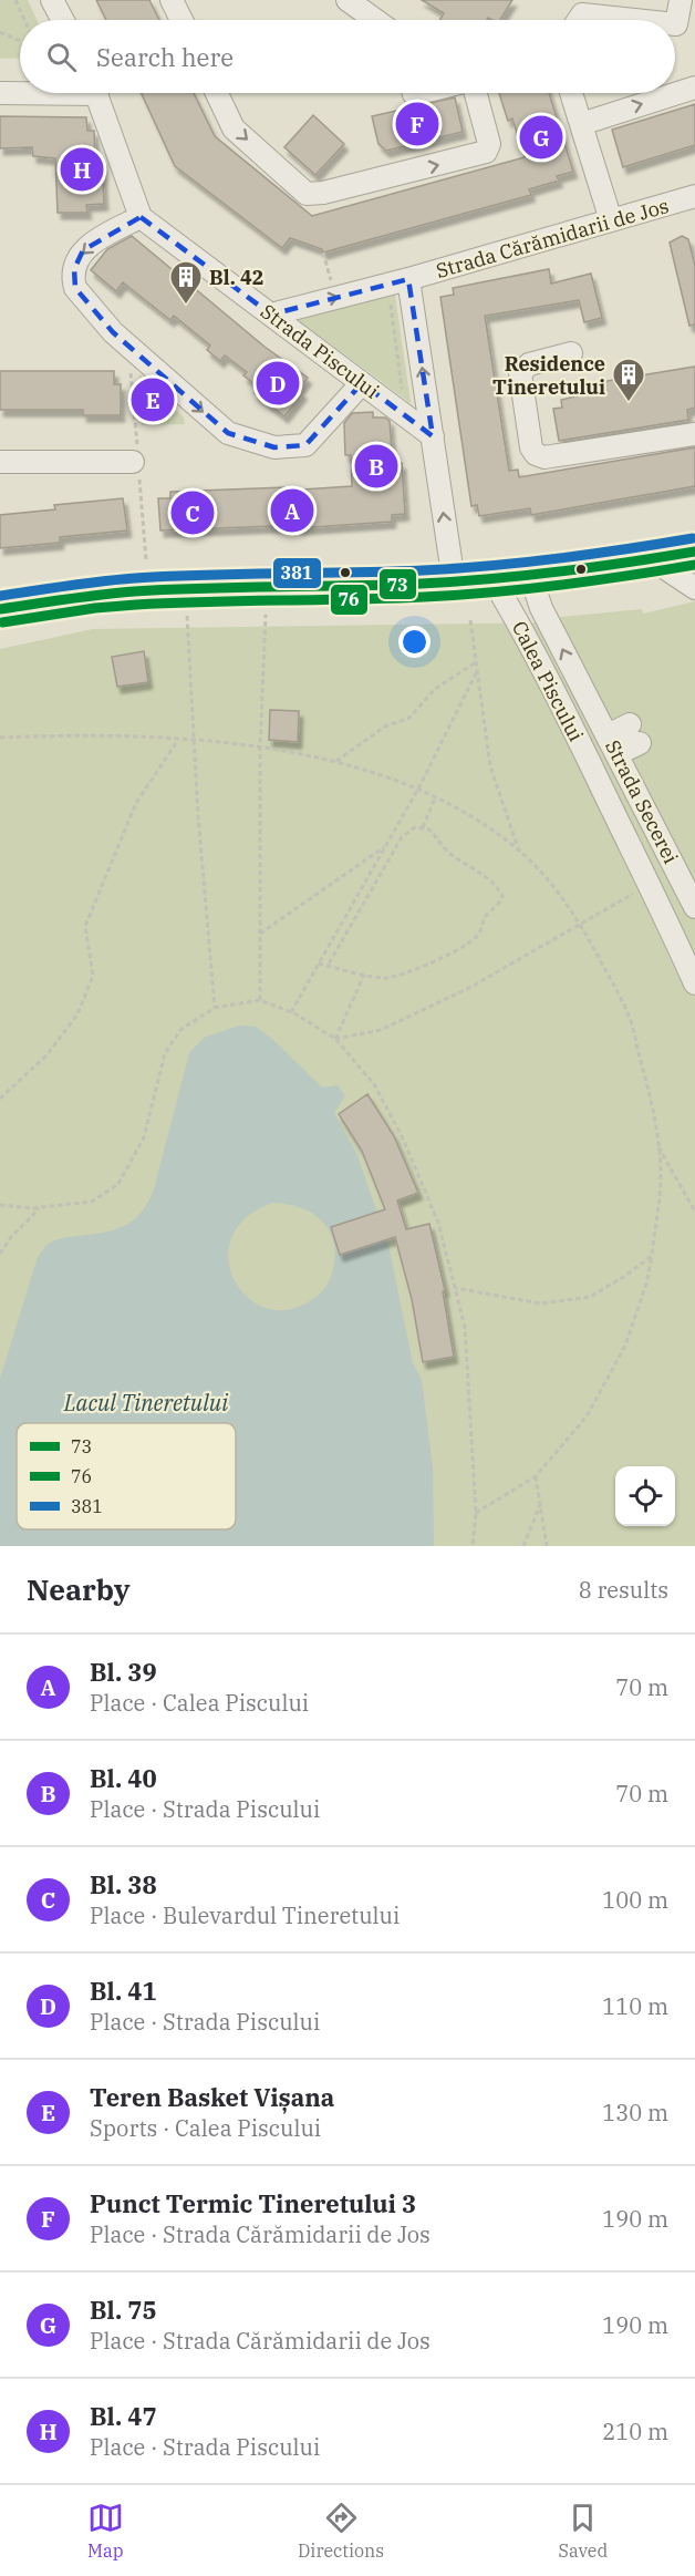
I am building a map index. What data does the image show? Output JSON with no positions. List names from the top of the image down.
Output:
{
  "streets": {
    "street": [
      "Strada Cărămidarii de Jos",
      "Strada Piscului",
      "Calea Piscului",
      "Strada Secerei"
    ]
  },
  "crossings": [
    ["Strada Cărămidarii de Jos", "Strada Piscului"]
  ],
  "one_way": ["Strada Secerei"],
  "water": ["Lacul Tineretului"],
  "places": {
    "building": ["Bl. 42", "Residence Tineretului"]
  },
  "lines": ["transit line 381", "transit line 73", "transit line 76"],
  "legend": ["73", "76", "381"],
  "page": {
    "search": "Search here",
    "pins": [
      "F",
      "G",
      "H",
      "D",
      "E",
      "B",
      "A",
      "C"
    ],
    "heading": ["Nearby", "8 results"],
    "list": [
      {
        "mark": "A",
        "name": "Bl. 39",
        "note": "Place · Calea Piscului",
        "value": "70 m"
      },
      {
        "mark": "B",
        "name": "Bl. 40",
        "note": "Place · Strada Piscului",
        "value": "70 m"
      },
      {
        "mark": "C",
        "name": "Bl. 38",
        "note": "Place · Bulevardul Tineretului",
        "value": "100 m"
      },
      {
        "mark": "D",
        "name": "Bl. 41",
        "note": "Place · Strada Piscului",
        "value": "110 m"
      },
      {
        "mark": "E",
        "name": "Teren Basket Vișana",
        "note": "Sports · Calea Piscului",
        "value": "130 m"
      },
      {
        "mark": "F",
        "name": "Punct Termic Tineretului 3",
        "note": "Place · Strada Cărămidarii de Jos",
        "value": "190 m"
      },
      {
        "mark": "G",
        "name": "Bl. 75",
        "note": "Place · Strada Cărămidarii de Jos",
        "value": "190 m"
      },
      {
        "mark": "H",
        "name": "Bl. 47",
        "note": "Place · Strada Piscului",
        "value": "210 m"
      }
    ],
    "nav": ["Map", "Directions", "Saved"]
  }
}
